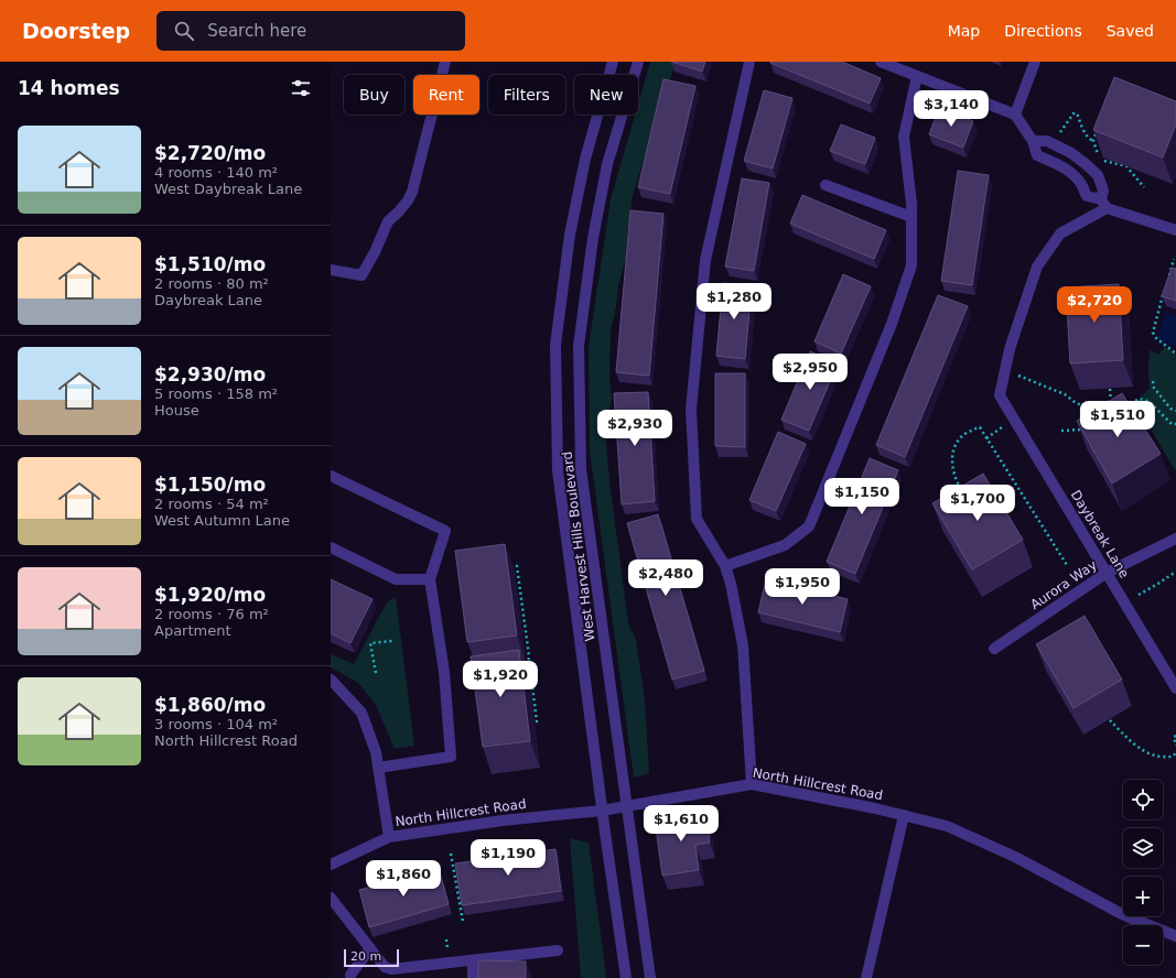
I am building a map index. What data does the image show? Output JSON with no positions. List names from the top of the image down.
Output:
{
  "streets": {
    "street": [
      "Daybreak Lane",
      "West Harvest Hills Boulevard",
      "Aurora Way",
      "North Hillcrest Road"
    ]
  },
  "crossings": [
    ["Daybreak Lane", "Aurora Way"],
    ["West Harvest Hills Boulevard", "North Hillcrest Road"]
  ],
  "scale_bar": "20 m",
  "page": {
    "header": "Doorstep",
    "search": "Search here",
    "nav": ["Map", "Directions", "Saved"],
    "heading": "14 homes",
    "chip": [
      "Buy",
      "Rent",
      "Filters",
      "New"
    ],
    "price": [
      "$3,140",
      "$1,280",
      "$2,720",
      "$2,950",
      "$1,510",
      "$2,930",
      "$1,150",
      "$1,700",
      "$2,480",
      "$1,950",
      "$1,920",
      "$1,610",
      "$1,190",
      "$1,860"
    ],
    "list": [
      {
        "name": "$2,720/mo",
        "note": "4 rooms · 140 m² · West Daybreak Lane"
      },
      {
        "name": "$1,510/mo",
        "note": "2 rooms · 80 m² · Daybreak Lane"
      },
      {
        "name": "$2,930/mo",
        "note": "5 rooms · 158 m² · House"
      },
      {
        "name": "$1,150/mo",
        "note": "2 rooms · 54 m² · West Autumn Lane"
      },
      {
        "name": "$1,920/mo",
        "note": "2 rooms · 76 m² · Apartment"
      },
      {
        "name": "$1,860/mo",
        "note": "3 rooms · 104 m² · North Hillcrest Road"
      }
    ],
    "map_buttons": ["+", "−"],
    "scale": "20 m"
  }
}
